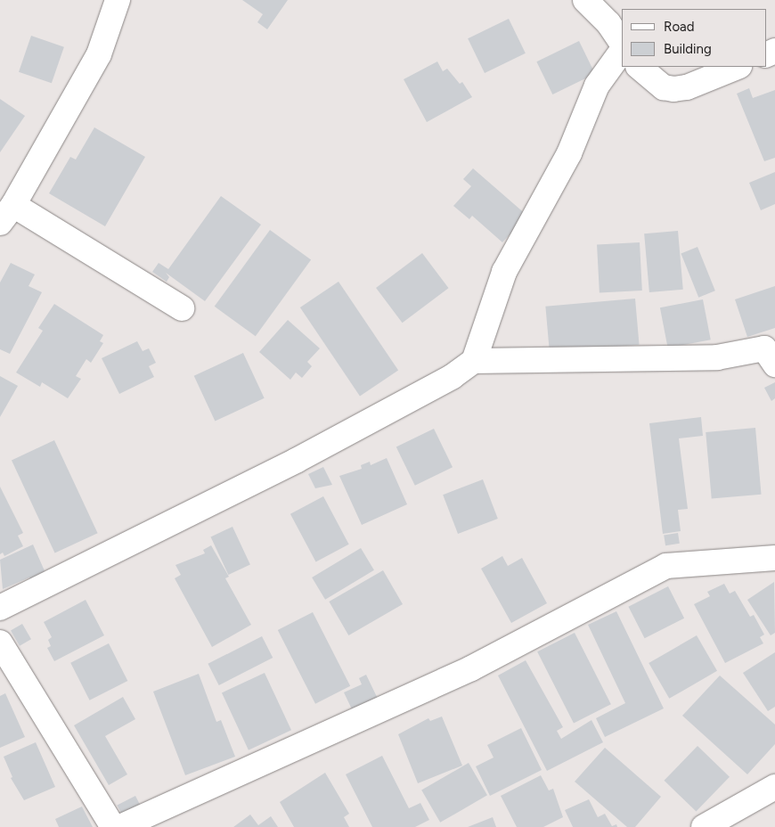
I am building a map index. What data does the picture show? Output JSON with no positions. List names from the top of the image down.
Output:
{
  "legend": ["Road", "Building"]
}
